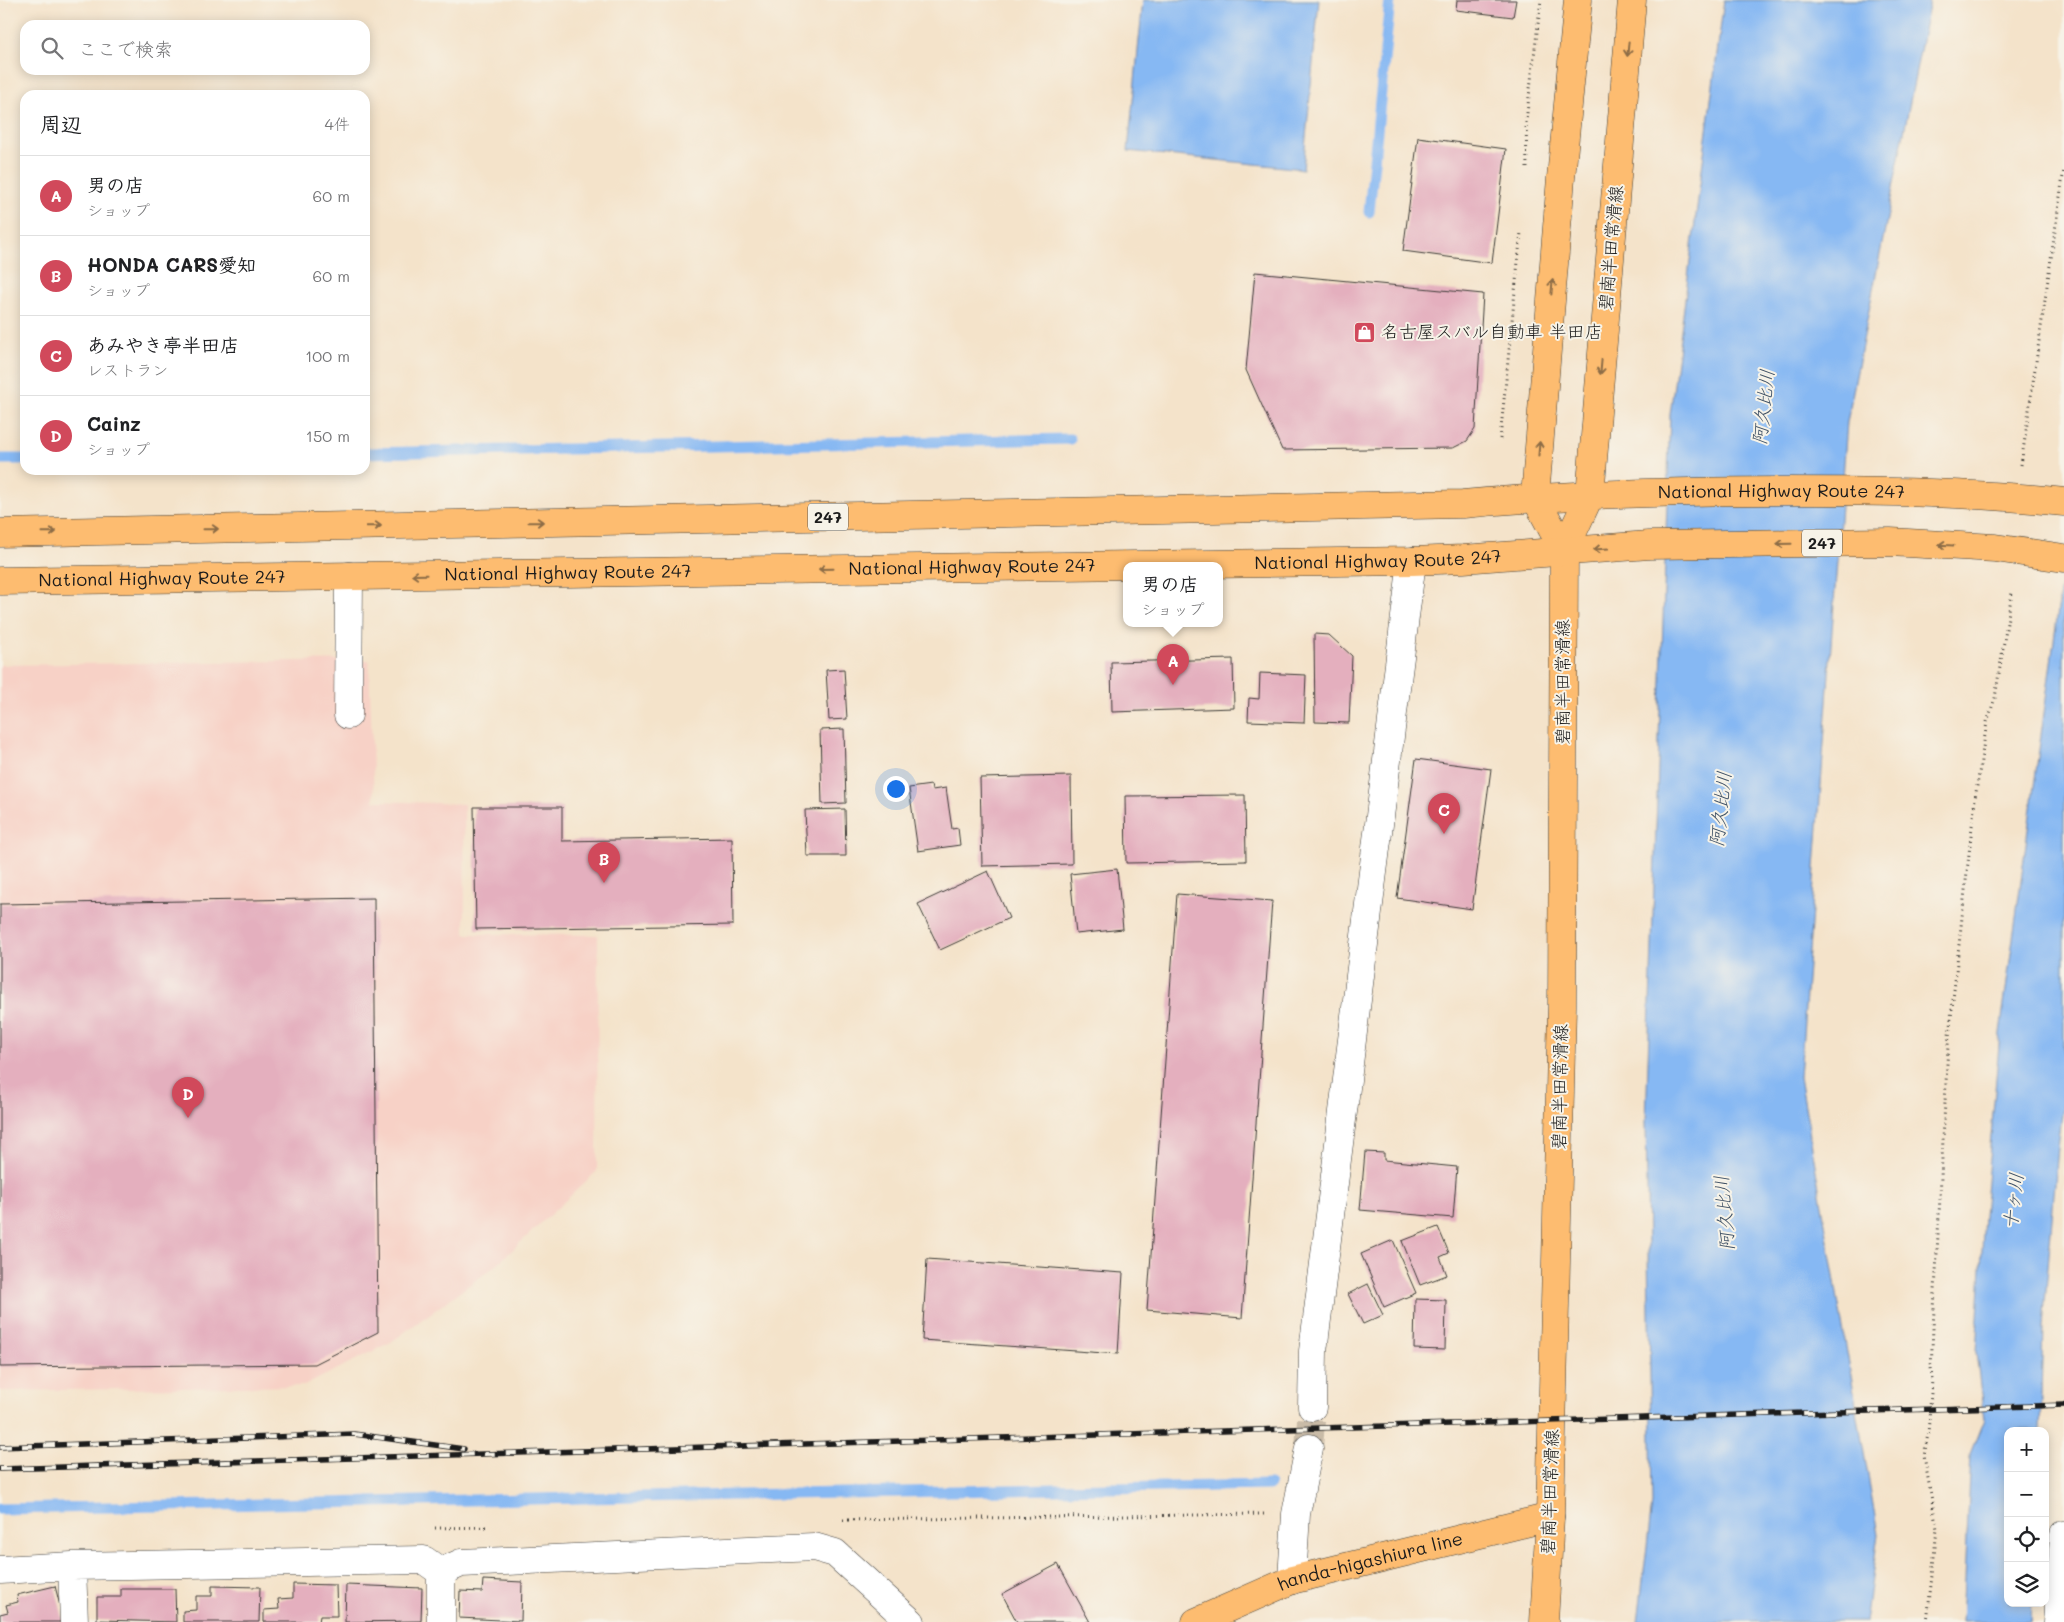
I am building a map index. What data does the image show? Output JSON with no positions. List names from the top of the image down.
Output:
{
  "streets": {
    "main road": [
      "碧南半田常滑線",
      "National Highway Route 247",
      "247",
      "handa-higashiura line"
    ]
  },
  "crossings": [
    ["碧南半田常滑線", "National Highway Route 247"],
    ["碧南半田常滑線", "handa-higashiura line"]
  ],
  "water": ["阿久比川", "十ヶ川"],
  "places": {
    "shop": ["名古屋スバル自動車 半田店"]
  },
  "page": {
    "search": "ここで検索",
    "heading": ["周辺", "4件"],
    "list": [
      {
        "mark": "A",
        "name": "男の店",
        "note": "ショップ",
        "value": "60 m"
      },
      {
        "mark": "B",
        "name": "HONDA CARS愛知",
        "note": "ショップ",
        "value": "60 m"
      },
      {
        "mark": "C",
        "name": "あみやき亭半田店",
        "note": "レストラン",
        "value": "100 m"
      },
      {
        "mark": "D",
        "name": "Cainz",
        "note": "ショップ",
        "value": "150 m"
      }
    ],
    "popup": ["男の店", "ショップ"],
    "pins": [
      "A",
      "C",
      "B",
      "D"
    ],
    "map_buttons": ["+", "−"]
  }
}
